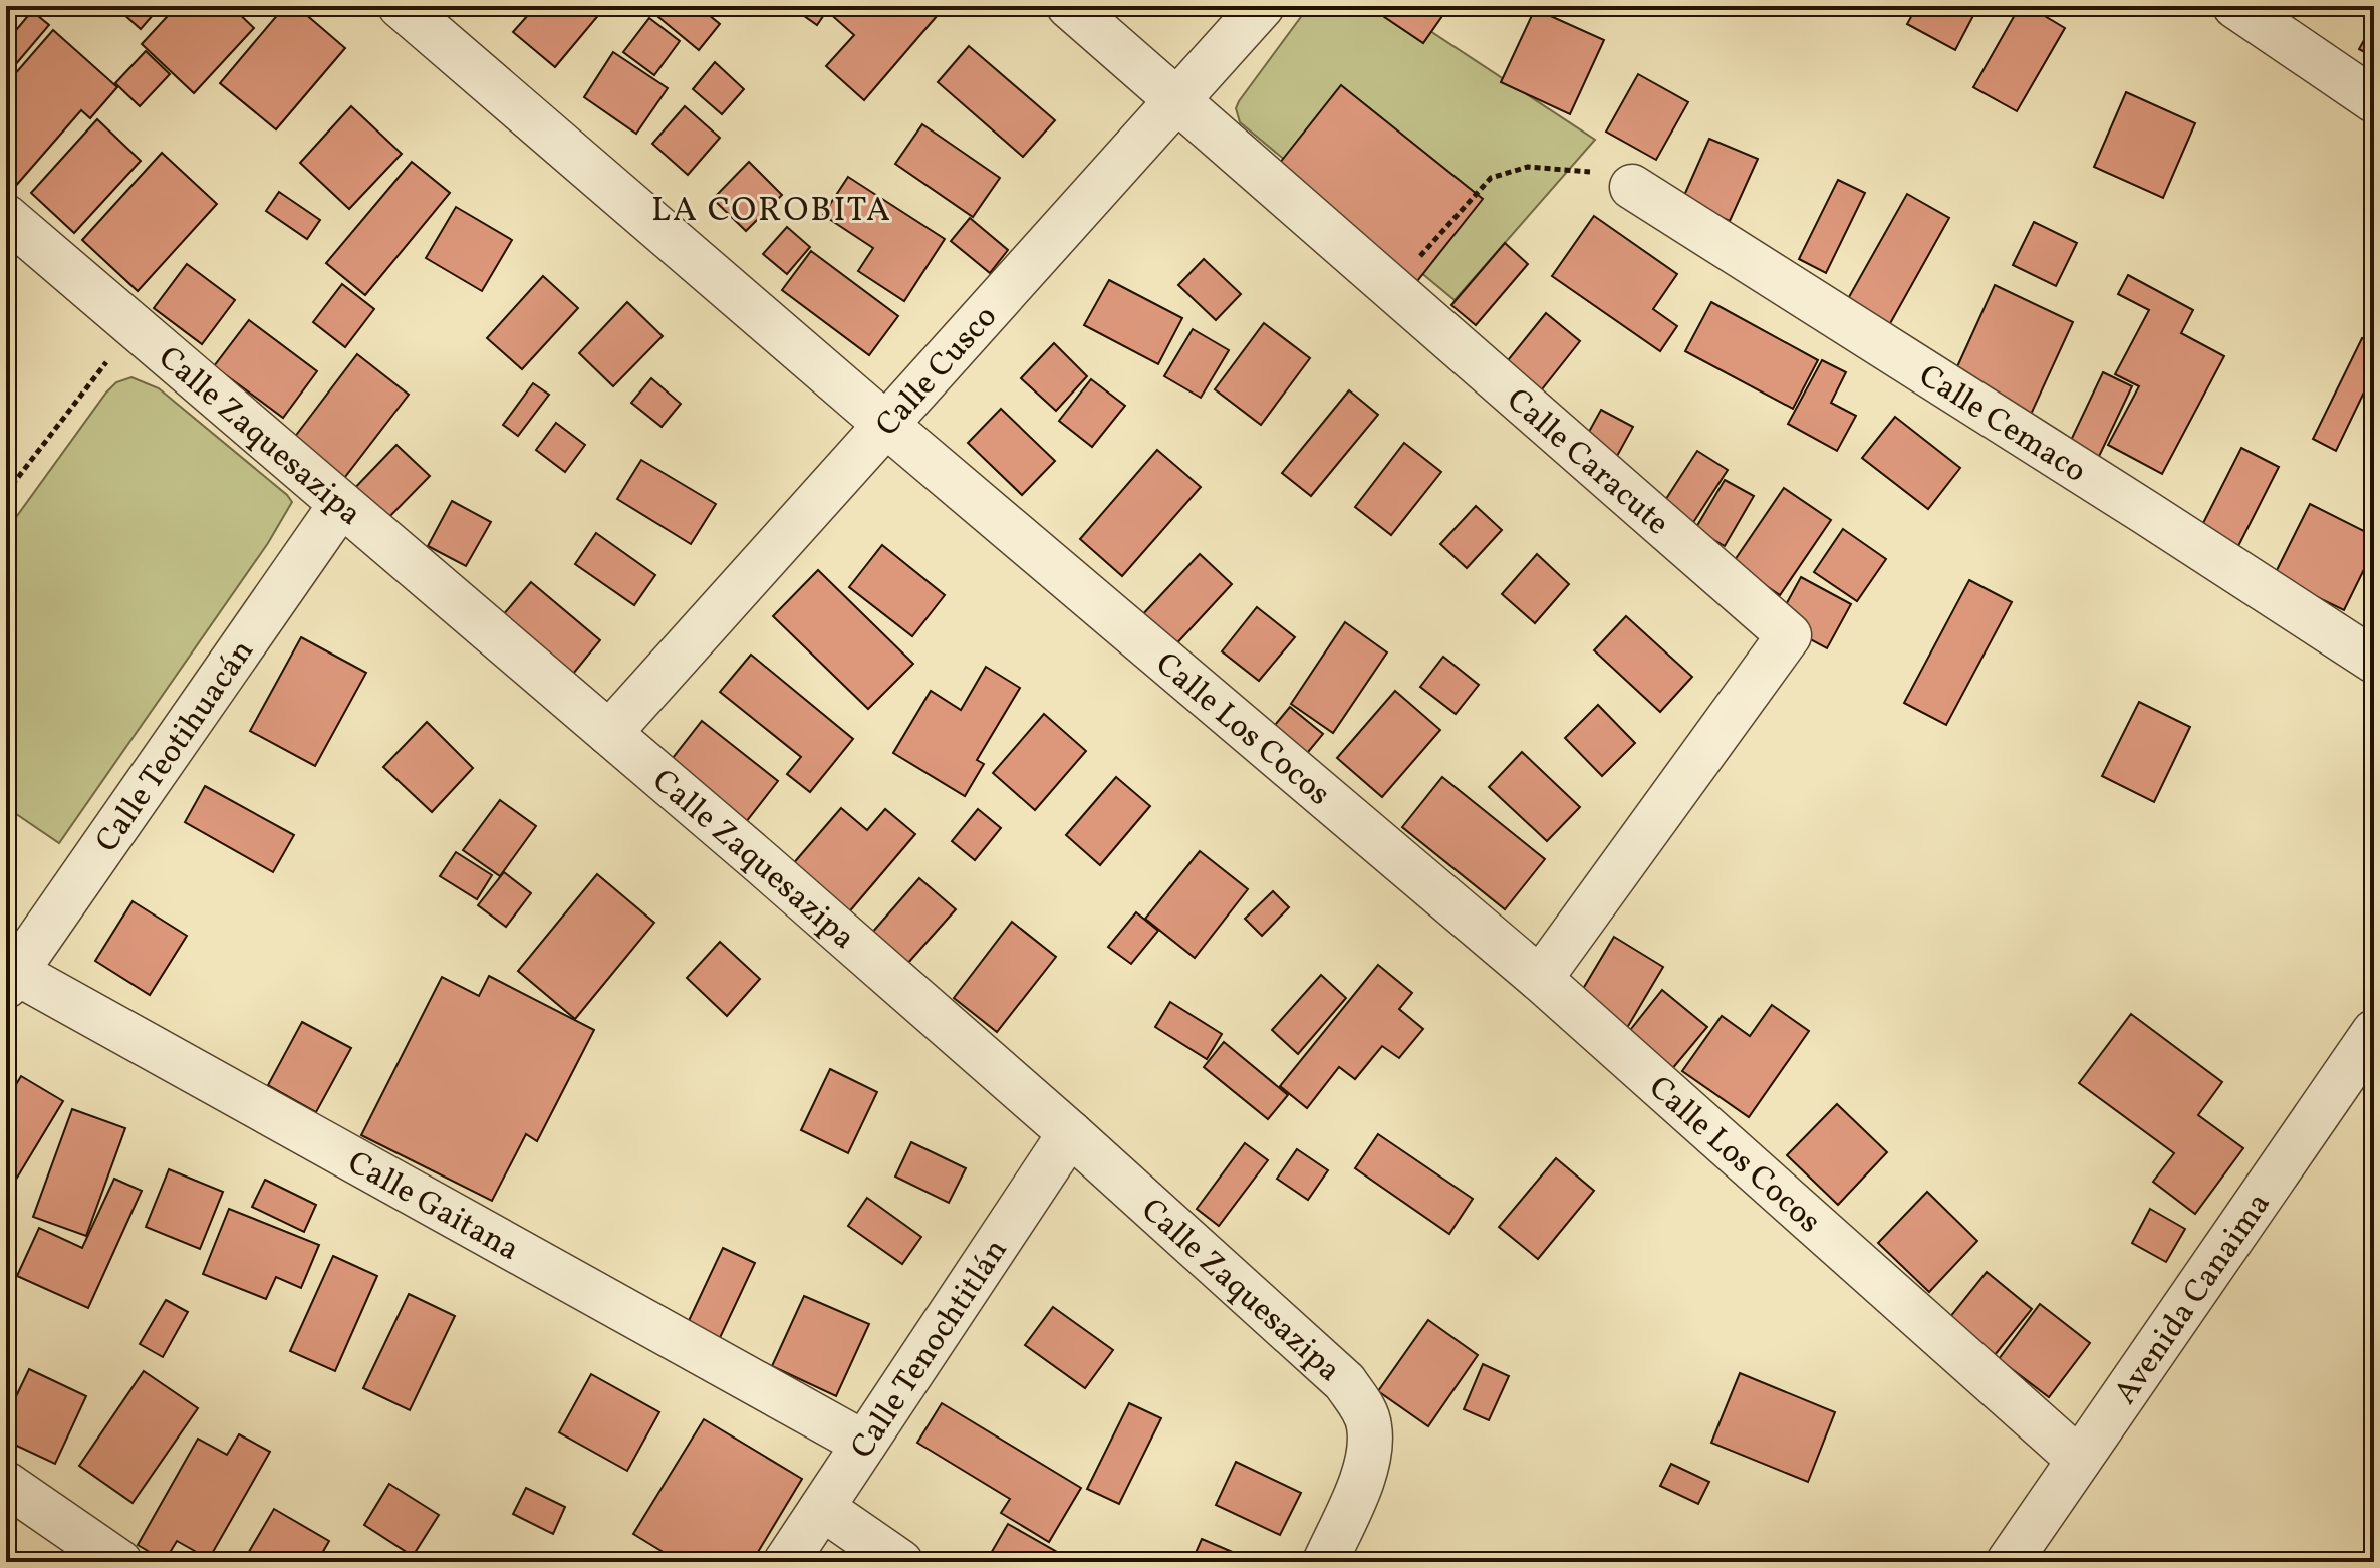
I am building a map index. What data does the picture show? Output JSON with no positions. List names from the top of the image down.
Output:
{
  "streets": {
    "street": [
      "Calle Cusco",
      "Calle Cemaco",
      "Calle Zaquesazipa",
      "Calle Caracute",
      "Calle Los Cocos",
      "Calle Teotihuacán",
      "Calle Gaitana",
      "Avenida Canaima",
      "Calle Tenochtitlán"
    ]
  },
  "crossings": [
    ["Calle Cusco", "Calle Zaquesazipa"],
    ["Calle Cusco", "Calle Caracute"],
    ["Calle Cusco", "Calle Los Cocos"],
    ["Calle Zaquesazipa", "Calle Teotihuacán"],
    ["Calle Zaquesazipa", "Calle Tenochtitlán"],
    ["Calle Caracute", "Calle Los Cocos"],
    ["Calle Los Cocos", "Avenida Canaima"],
    ["Calle Teotihuacán", "Calle Gaitana"],
    ["Calle Gaitana", "Calle Tenochtitlán"]
  ],
  "districts": ["LA COROBITA"]
}
